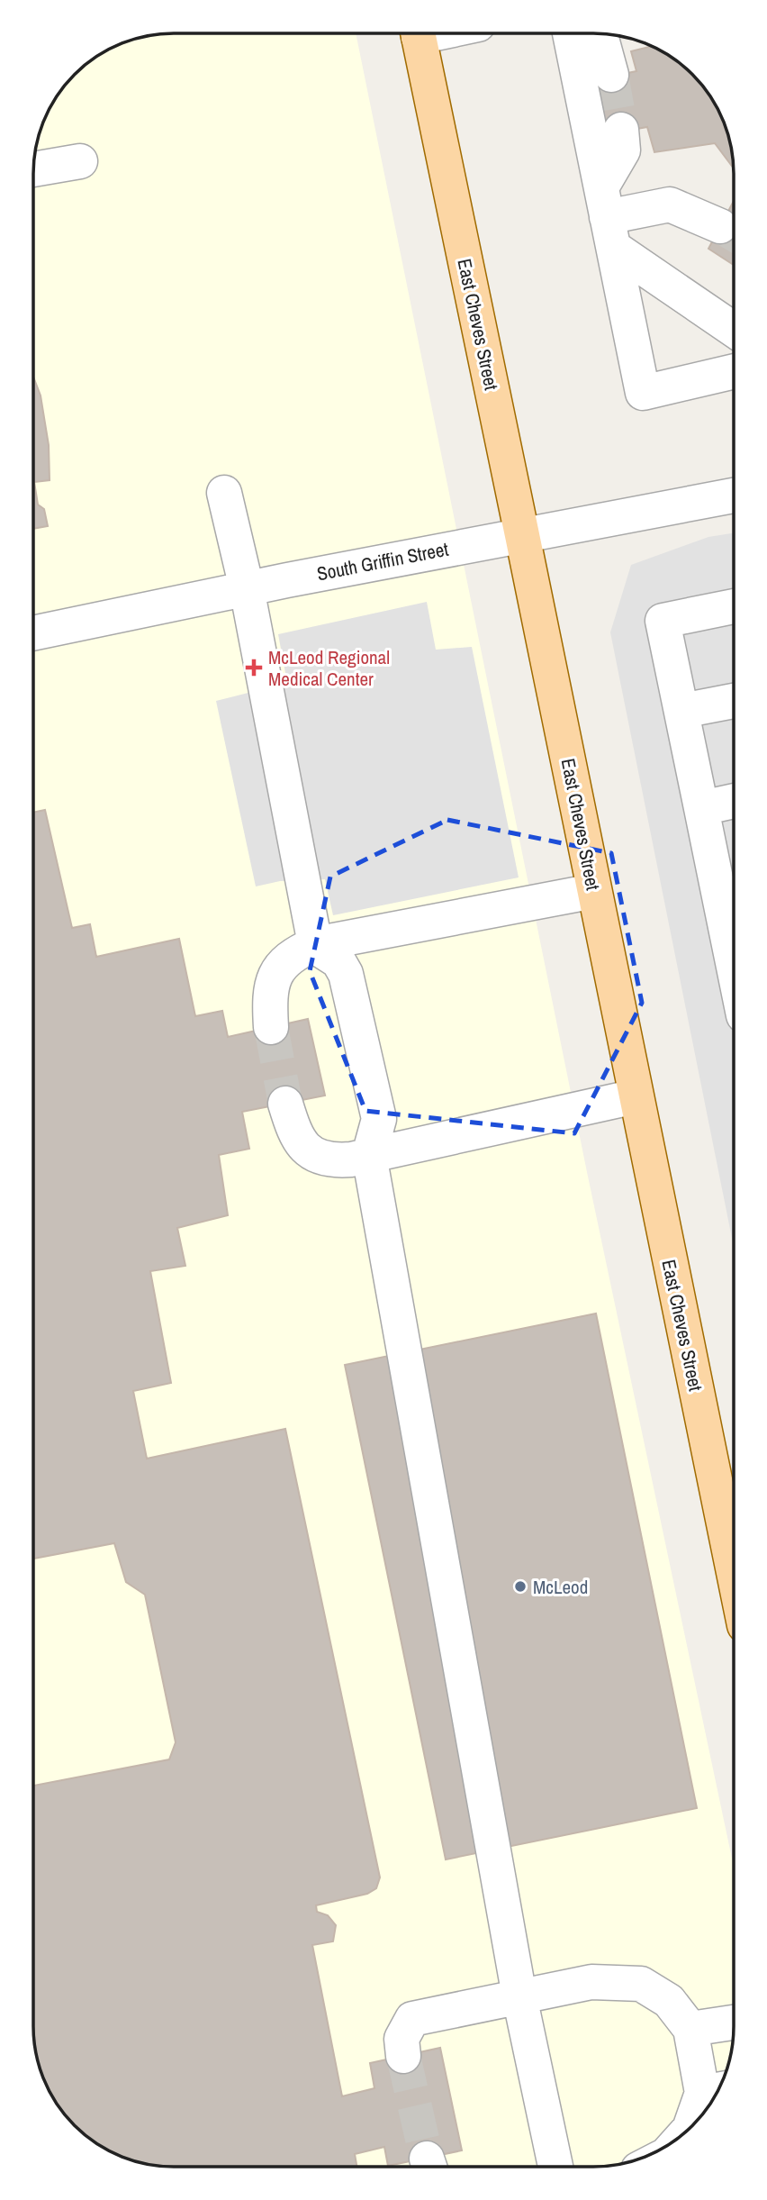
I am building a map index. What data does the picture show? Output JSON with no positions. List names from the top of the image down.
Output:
{
  "streets": {
    "main road": ["East Cheves Street"],
    "street": ["South Griffin Street"]
  },
  "crossings": [
    ["East Cheves Street", "South Griffin Street"]
  ],
  "places": {
    "health": ["McLeod Regional Medical Center"],
    "other": ["McLeod"]
  }
}
